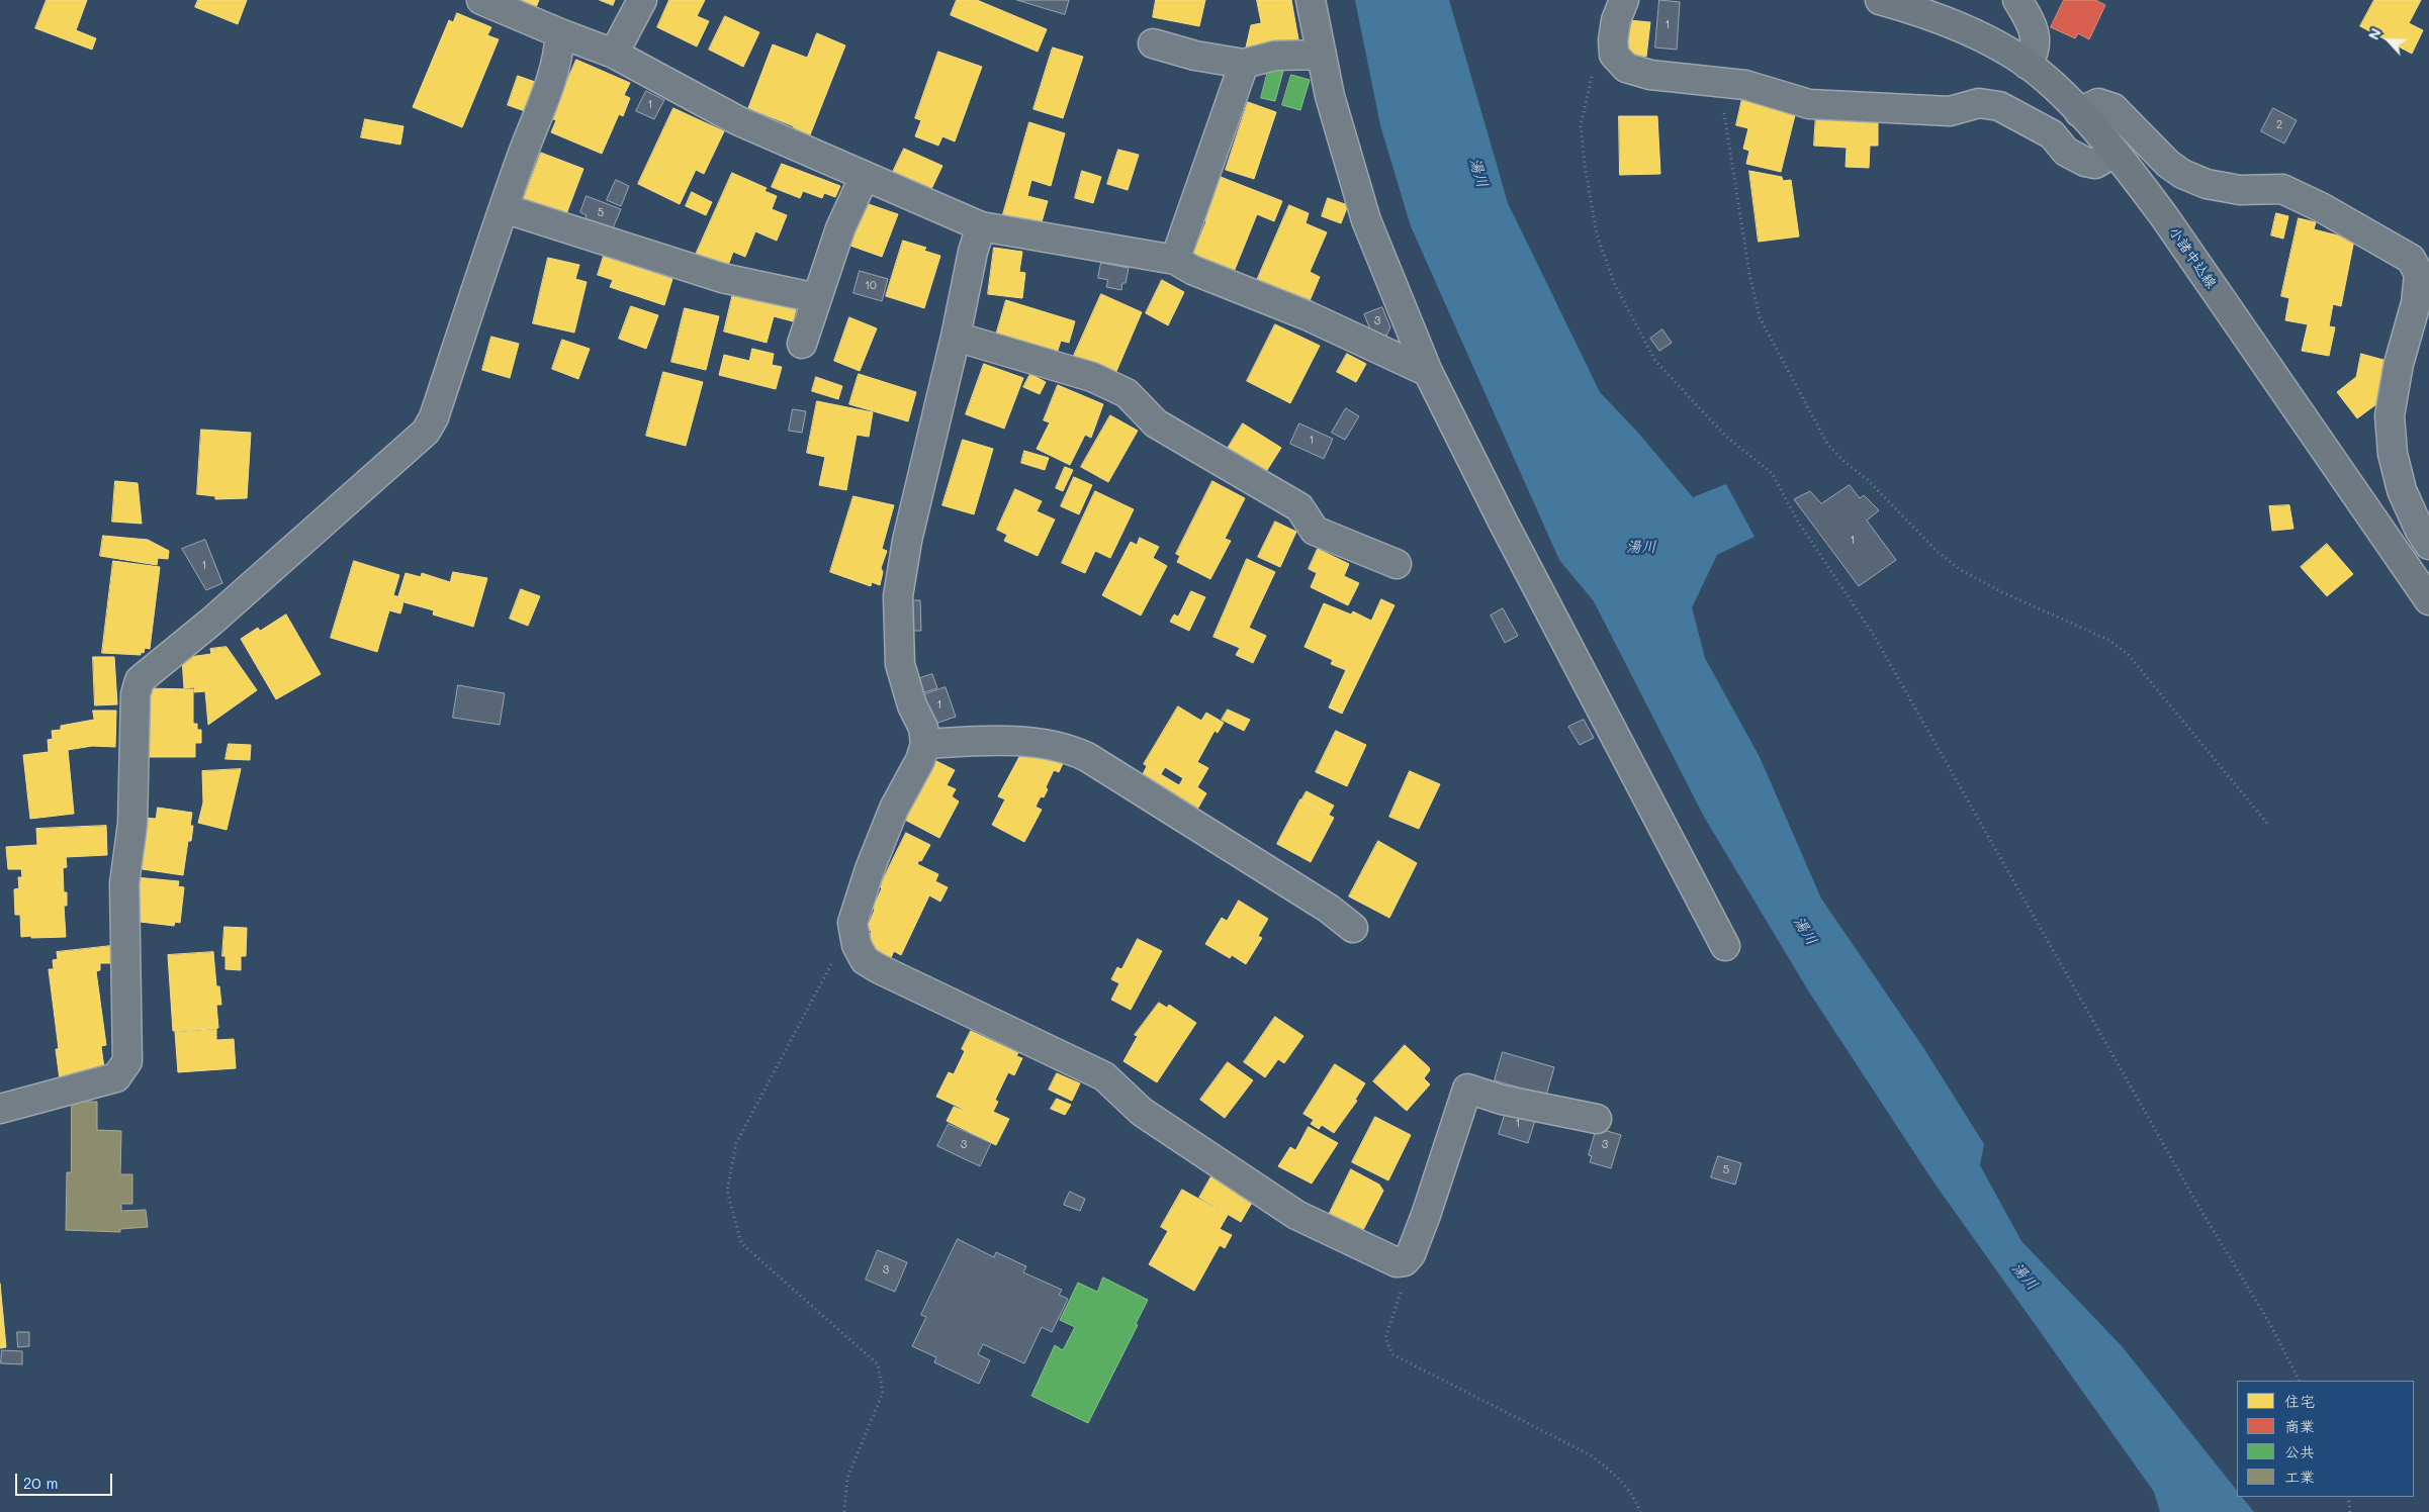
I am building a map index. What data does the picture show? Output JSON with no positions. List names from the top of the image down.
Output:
{
  "streets": {
    "main road": ["小諸中込線"]
  },
  "water": ["湯川"],
  "house_numbers": [
    "1",
    "1",
    "2",
    "5",
    "10",
    "3",
    "1",
    "1",
    "1",
    "1",
    "1",
    "3",
    "3",
    "5",
    "3"
  ],
  "legend": [
    "住宅",
    "商業",
    "公共",
    "工業"
  ],
  "scale_bar": "20 m",
  "north": "top left"
}
